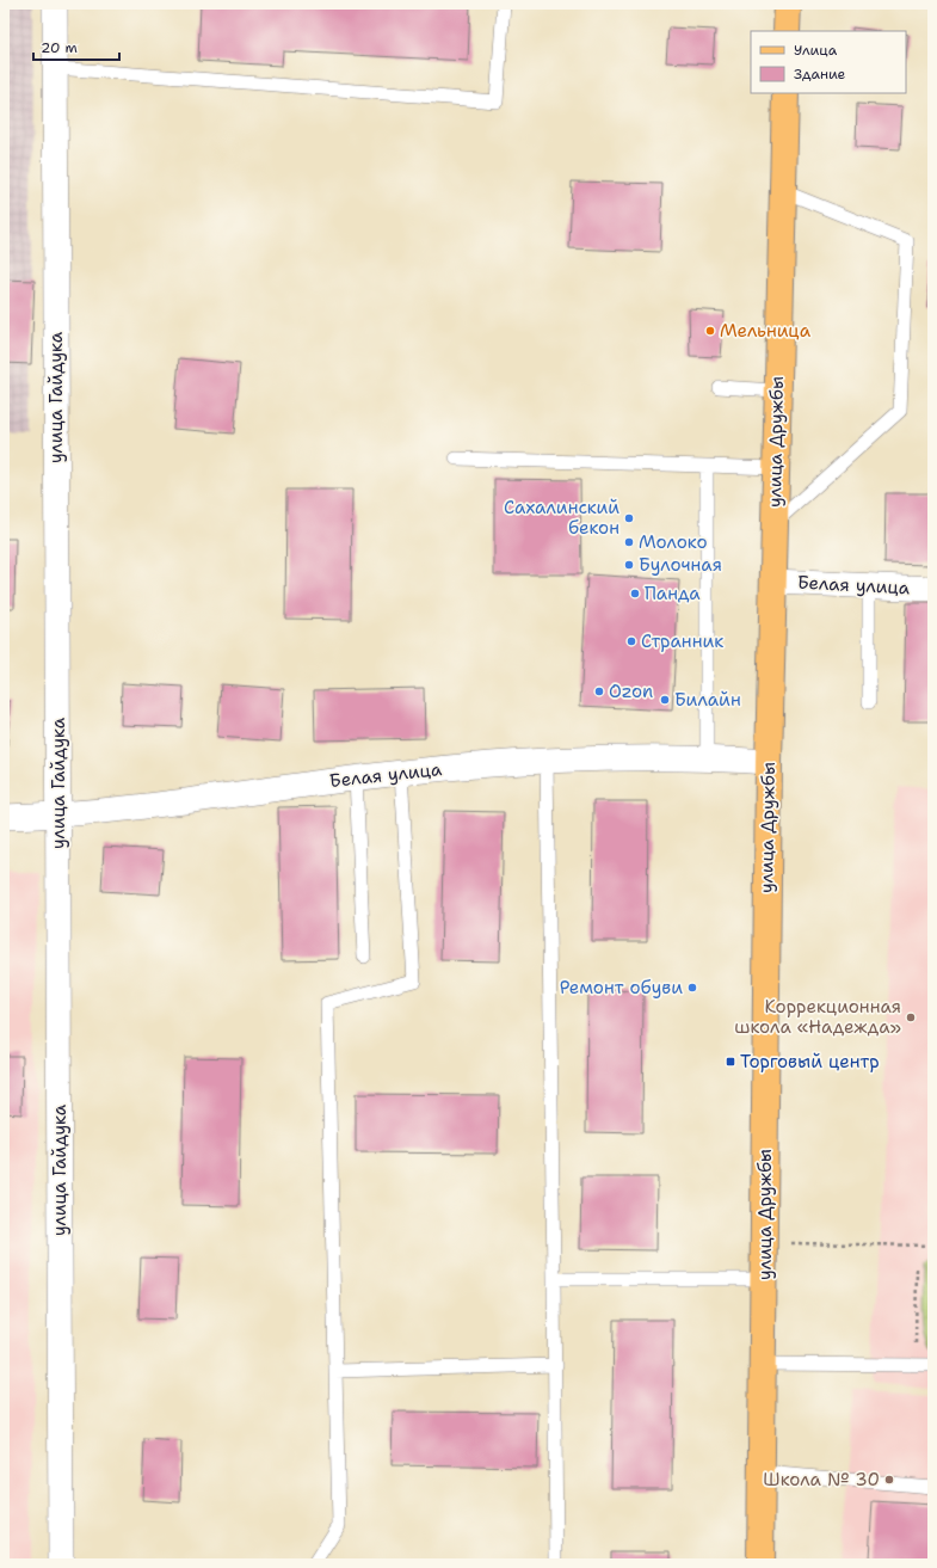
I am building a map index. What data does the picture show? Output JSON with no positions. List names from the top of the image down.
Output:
{
  "streets": {
    "main road": ["улица Дружбы"],
    "street": ["улица Гайдука", "Белая улица"]
  },
  "crossings": [
    ["улица Гайдука", "Белая улица"],
    ["улица Дружбы", "Белая улица"]
  ],
  "places": {
    "other": [
      "Мельница",
      "Сахалинский бекон",
      "Молоко",
      "Булочная",
      "Панда",
      "Странник",
      "Ozon",
      "Билайн",
      "Ремонт обуви",
      "Коррекционная школа «Надежда»",
      "Школа № 30"
    ],
    "transit": ["Торговый центр"]
  },
  "legend": ["Улица", "Здание"],
  "scale_bar": "20 m"
}
